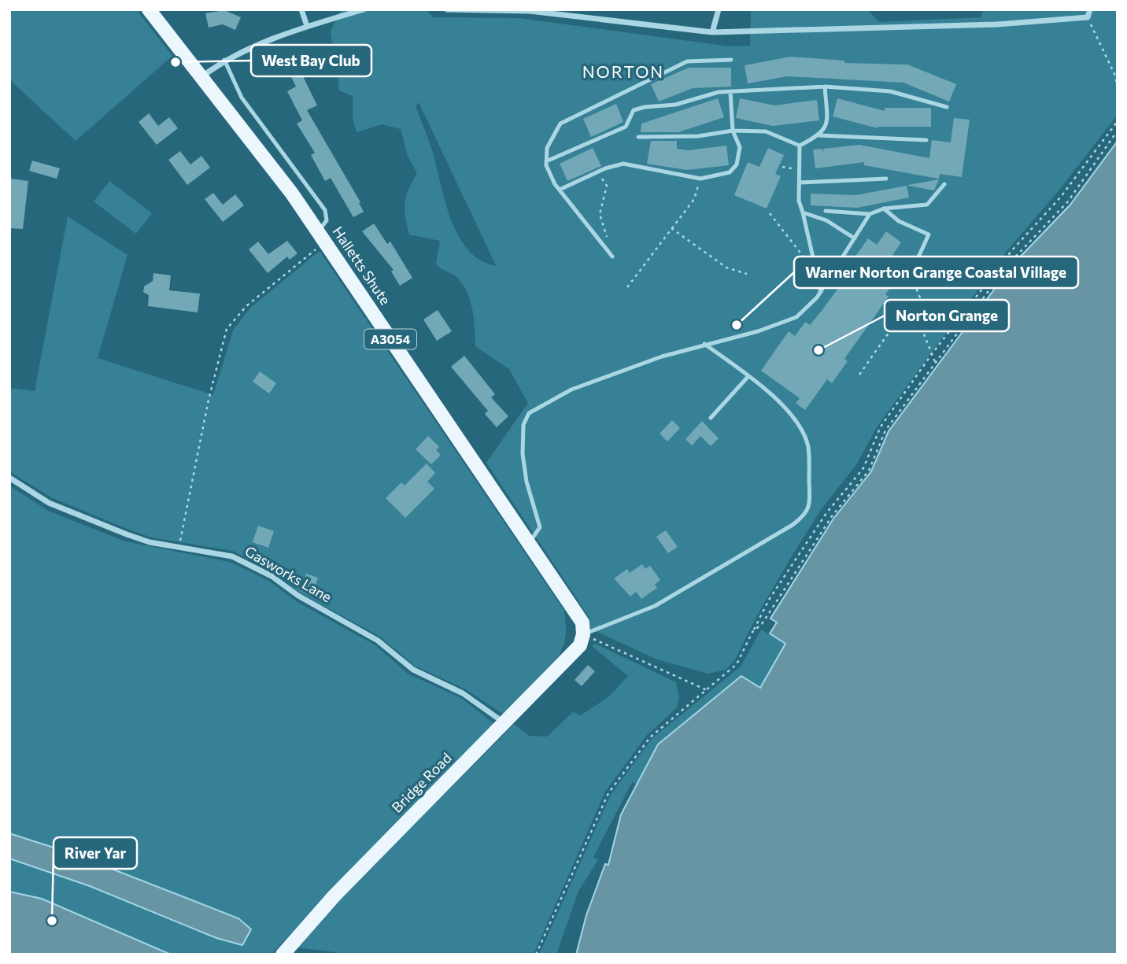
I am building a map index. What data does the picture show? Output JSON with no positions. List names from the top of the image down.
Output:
{
  "streets": {
    "main road": ["Halletts Shute", "A3054", "Bridge Road"],
    "street": ["Gasworks Lane"]
  },
  "crossings": [
    ["Halletts Shute", "Bridge Road"],
    ["Gasworks Lane", "Bridge Road"]
  ],
  "districts": ["NORTON"],
  "places": [
    "West Bay Club",
    "Warner Norton Grange Coastal Village",
    "Norton Grange",
    "River Yar"
  ]
}
